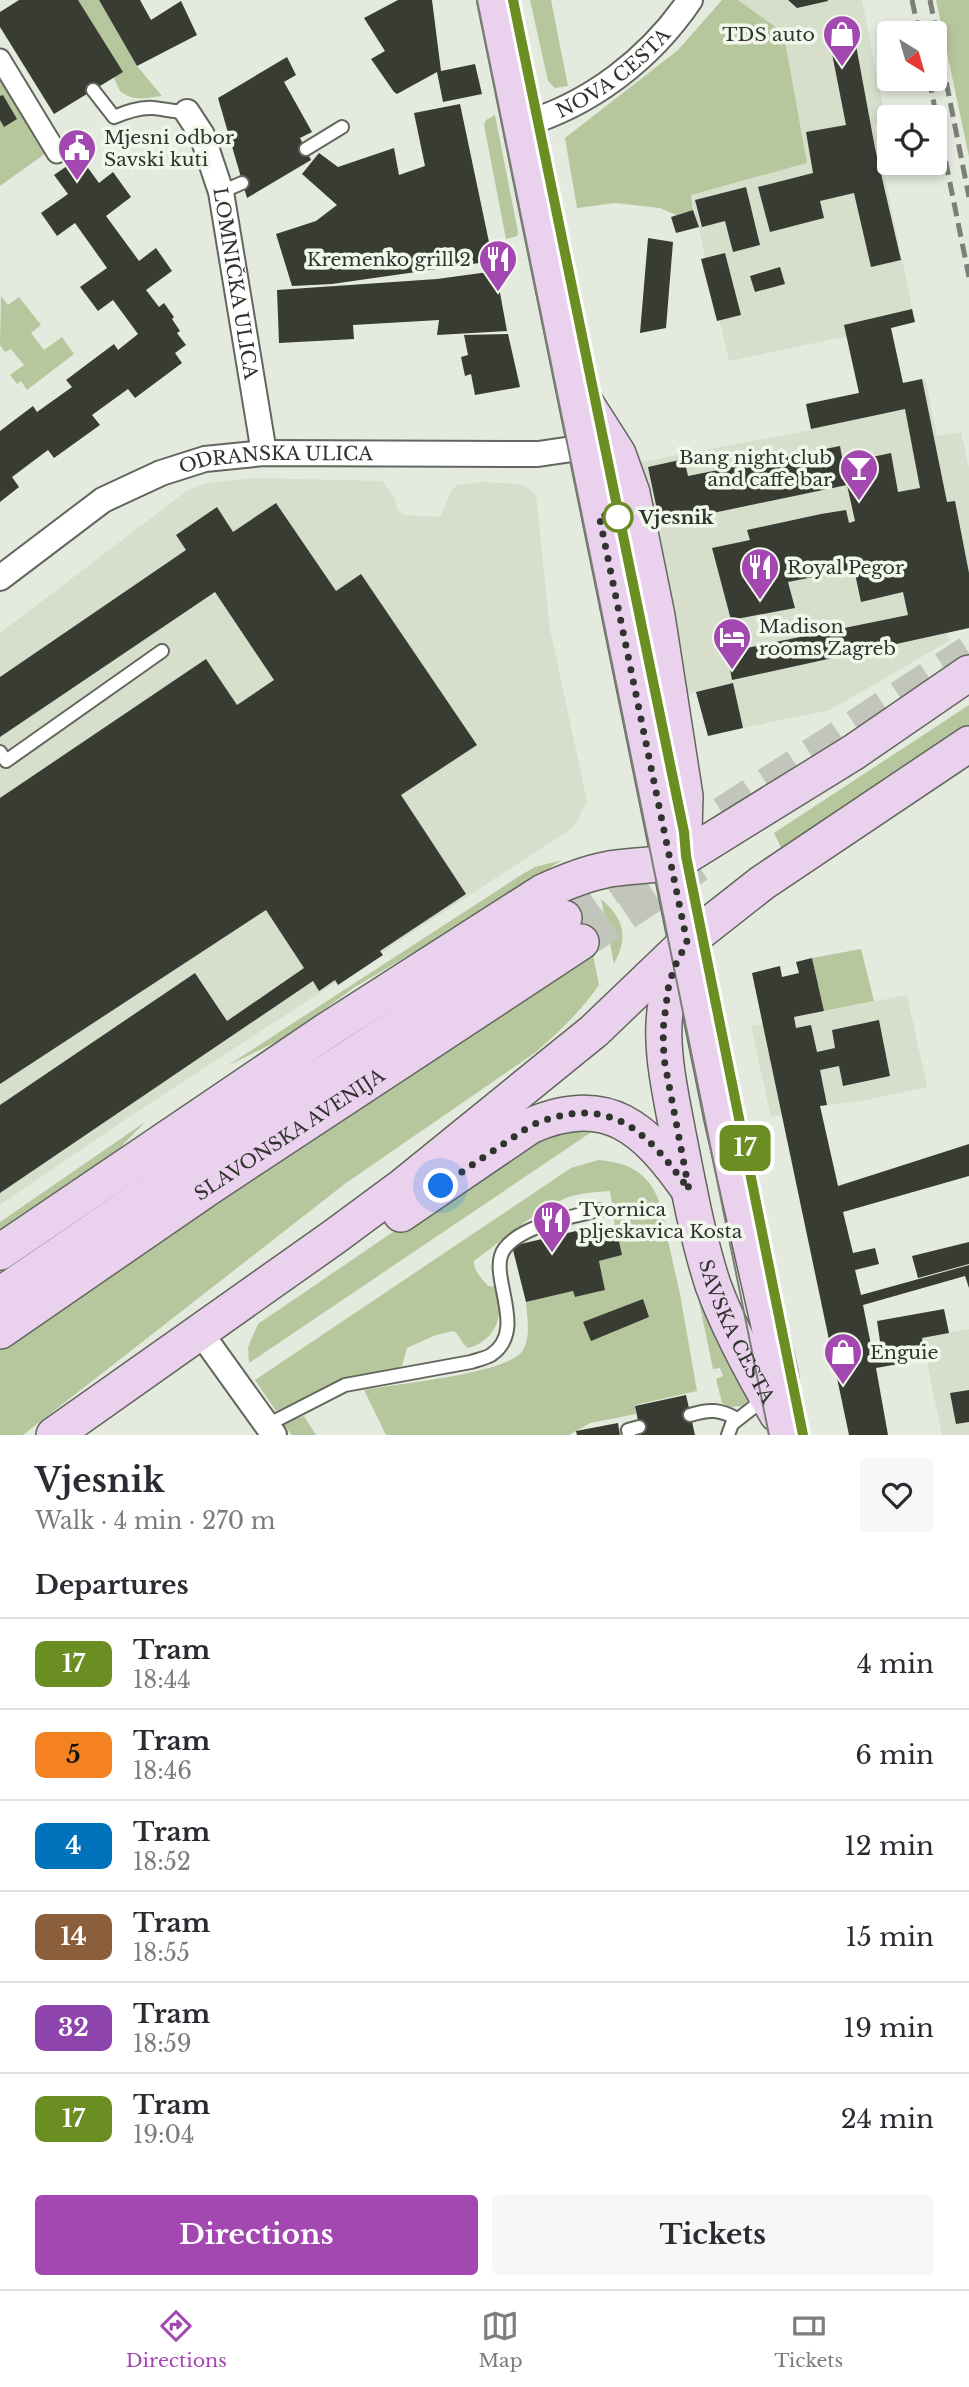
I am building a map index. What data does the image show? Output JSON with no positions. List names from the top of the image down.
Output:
{
  "streets": {
    "main road": ["SLAVONSKA AVENIJA", "SAVSKA CESTA"],
    "street": ["NOVA CESTA", "LOMNIČKA ULICA", "ODRANSKA ULICA"]
  },
  "crossings": [
    ["NOVA CESTA", "SAVSKA CESTA"],
    ["LOMNIČKA ULICA", "ODRANSKA ULICA"],
    ["ODRANSKA ULICA", "SAVSKA CESTA"]
  ],
  "places": {
    "shop": ["TDS auto", "Enguie"],
    "public building": ["Mjesni odbor Savski kuti"],
    "restaurant": ["Kremenko grill 2", "Royal Pegor", "Tvornica pljeskavica Kosta"],
    "bar": ["Bang night club and caffe bar"],
    "other": ["Vjesnik"],
    "hotel": ["Madison rooms Zagreb"]
  },
  "lines": ["tram line 17"],
  "north": "bottom right",
  "page": {
    "on_map": "17",
    "heading": [
      ["Vjesnik", "Walk · 4 min · 270 m"],
      "Departures"
    ],
    "list": [
      {
        "mark": "17",
        "name": "Tram",
        "note": "18:44",
        "value": "4 min"
      },
      {
        "mark": "5",
        "name": "Tram",
        "note": "18:46",
        "value": "6 min"
      },
      {
        "mark": "4",
        "name": "Tram",
        "note": "18:52",
        "value": "12 min"
      },
      {
        "mark": "14",
        "name": "Tram",
        "note": "18:55",
        "value": "15 min"
      },
      {
        "mark": "32",
        "name": "Tram",
        "note": "18:59",
        "value": "19 min"
      },
      {
        "mark": "17",
        "name": "Tram",
        "note": "19:04",
        "value": "24 min"
      }
    ],
    "buttons": ["Directions", "Tickets"],
    "tabs": ["Directions", "Map", "Tickets"]
  }
}
